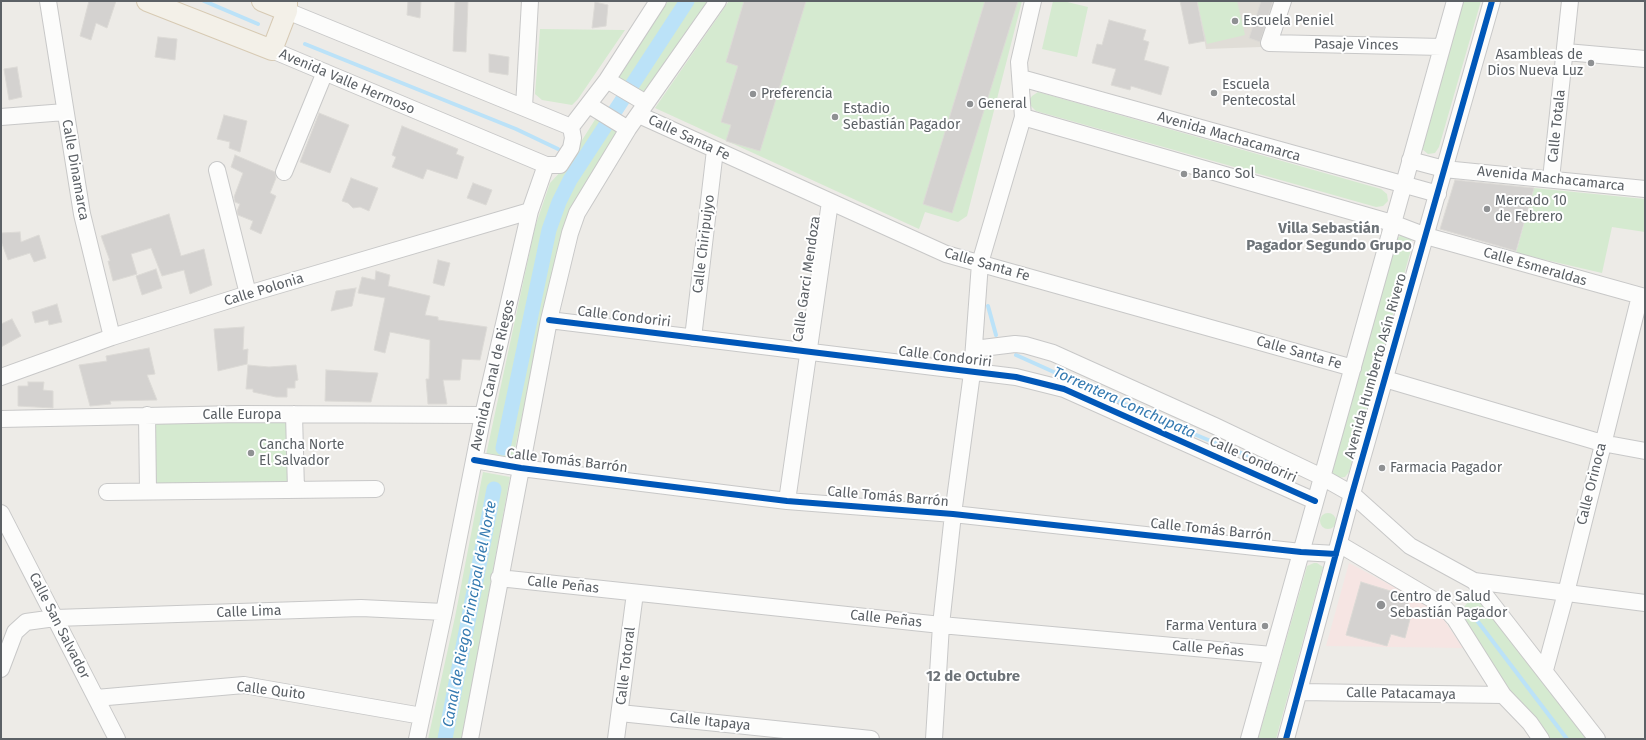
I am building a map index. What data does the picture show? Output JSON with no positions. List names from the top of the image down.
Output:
{
  "streets": {
    "main road": ["Avenida Valle Hermoso"],
    "street": [
      "Pasaje Vinces",
      "Calle Totala",
      "Avenida Machacamarca",
      "Calle Santa Fe",
      "Calle Dinamarca",
      "Calle Chiripujyo",
      "Calle Esmeraldas",
      "Calle Garci Mendoza",
      "Calle Polonia",
      "Calle Condoriri",
      "Avenida Humberto Asín Rivero",
      "Avenida Canal de Riegos",
      "Calle Europa",
      "Calle Tomás Barrón",
      "Calle Orinoca",
      "Calle Peñas",
      "Calle Lima",
      "Calle San Salvador",
      "Calle Totoral",
      "Calle Quito",
      "Calle Patacamaya",
      "Calle Itapaya"
    ]
  },
  "crossings": [
    ["Pasaje Vinces", "Avenida Humberto Asín Rivero"],
    ["Avenida Valle Hermoso", "Avenida Canal de Riegos"],
    ["Calle Totala", "Avenida Machacamarca"],
    ["Avenida Machacamarca", "Avenida Humberto Asín Rivero"],
    ["Calle Santa Fe", "Calle Chiripujyo"],
    ["Calle Santa Fe", "Calle Garci Mendoza"],
    ["Calle Santa Fe", "Avenida Humberto Asín Rivero"],
    ["Calle Dinamarca", "Calle Polonia"],
    ["Calle Chiripujyo", "Calle Condoriri"],
    ["Calle Esmeraldas", "Avenida Humberto Asín Rivero"],
    ["Calle Esmeraldas", "Calle Orinoca"],
    ["Calle Garci Mendoza", "Calle Condoriri"],
    ["Calle Garci Mendoza", "Calle Tomás Barrón"],
    ["Calle Polonia", "Avenida Canal de Riegos"],
    ["Calle Condoriri", "Avenida Humberto Asín Rivero"],
    ["Avenida Humberto Asín Rivero", "Calle Tomás Barrón"],
    ["Avenida Humberto Asín Rivero", "Calle Peñas"],
    ["Avenida Humberto Asín Rivero", "Calle Patacamaya"],
    ["Avenida Canal de Riegos", "Calle Europa"],
    ["Avenida Canal de Riegos", "Calle Tomás Barrón"],
    ["Avenida Canal de Riegos", "Calle Lima"],
    ["Avenida Canal de Riegos", "Calle Quito"],
    ["Calle Peñas", "Calle Totoral"],
    ["Calle Lima", "Calle San Salvador"],
    ["Calle San Salvador", "Calle Quito"],
    ["Calle Totoral", "Calle Itapaya"]
  ],
  "districts": ["Villa Sebastián Pagador Segundo Grupo", "12 de Octubre"],
  "water": ["Torrentera Conchupata", "Canal de Riego Principal del Norte"],
  "places": [
    "Escuela Peniel",
    "Asambleas de Dios Nueva Luz",
    "Escuela Pentecostal",
    "Preferencia",
    "General",
    "Estadio Sebastián Pagador",
    "Banco Sol",
    "Mercado 10 de Febrero",
    "Cancha Norte El Salvador",
    "Farmacia Pagador",
    "Centro de Salud Sebastián Pagador",
    "Farma Ventura"
  ]
}
